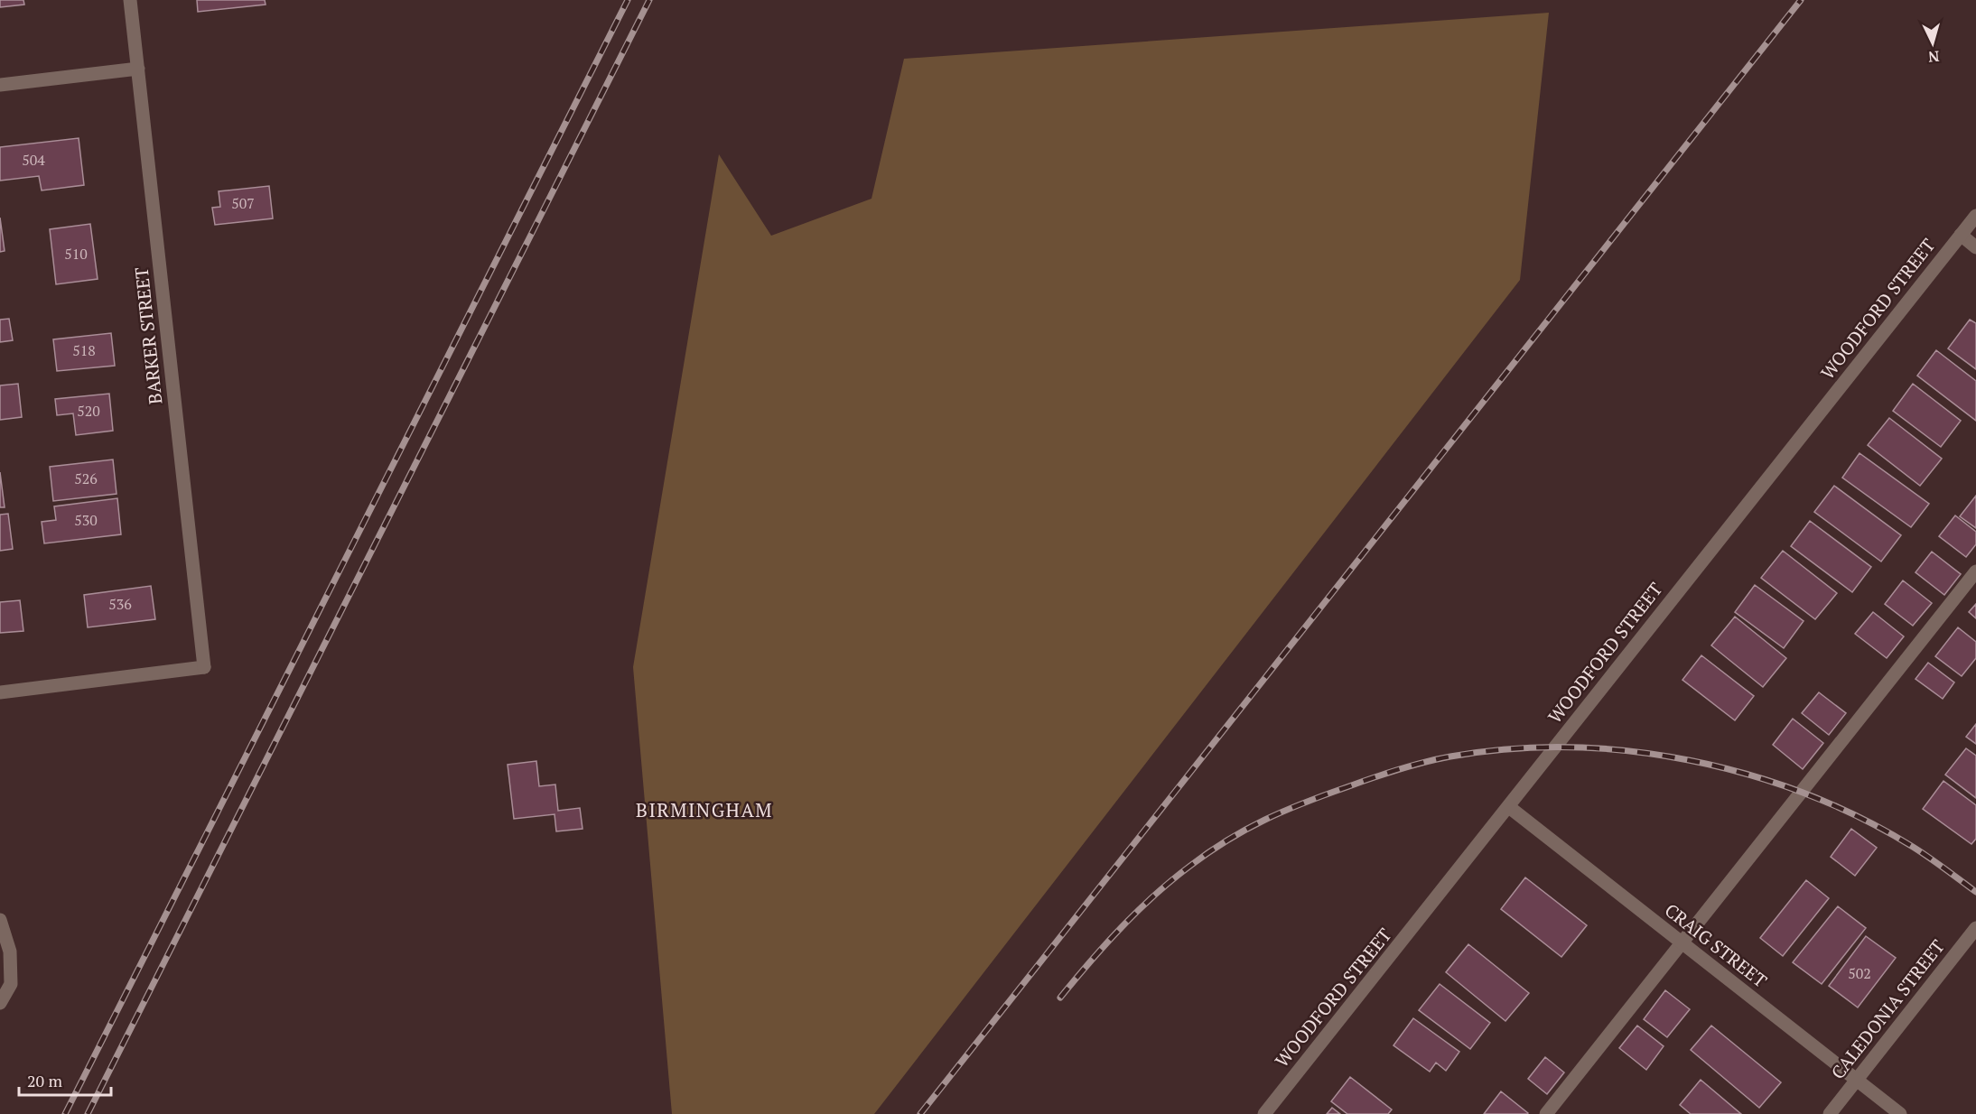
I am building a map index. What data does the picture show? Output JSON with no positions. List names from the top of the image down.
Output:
{
  "streets": {
    "street": [
      "WOODFORD STREET",
      "BARKER STREET",
      "CRAIG STREET",
      "CALEDONIA STREET"
    ]
  },
  "crossings": [
    ["WOODFORD STREET", "CRAIG STREET"],
    ["CRAIG STREET", "CALEDONIA STREET"]
  ],
  "districts": ["BIRMINGHAM"],
  "house_numbers": [
    "504",
    "507",
    "510",
    "518",
    "520",
    "526",
    "530",
    "536",
    "502"
  ],
  "scale_bar": "20 m",
  "north": "bottom"
}
